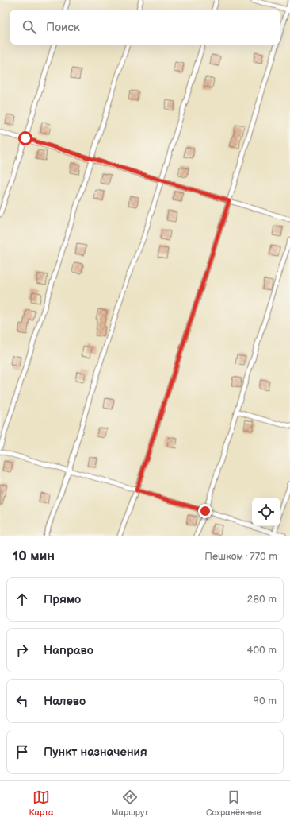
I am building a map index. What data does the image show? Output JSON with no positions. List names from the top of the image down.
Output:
{
  "page": {
    "search": "Поиск",
    "heading": ["10 мин", "Пешком · 770 m"],
    "list": [
      ["Прямо", "280 m"],
      ["Направо", "400 m"],
      ["Налево", "90 m"],
      "Пункт назначения"
    ],
    "nav": ["Карта", "Маршрут", "Сохранённые"]
  }
}
